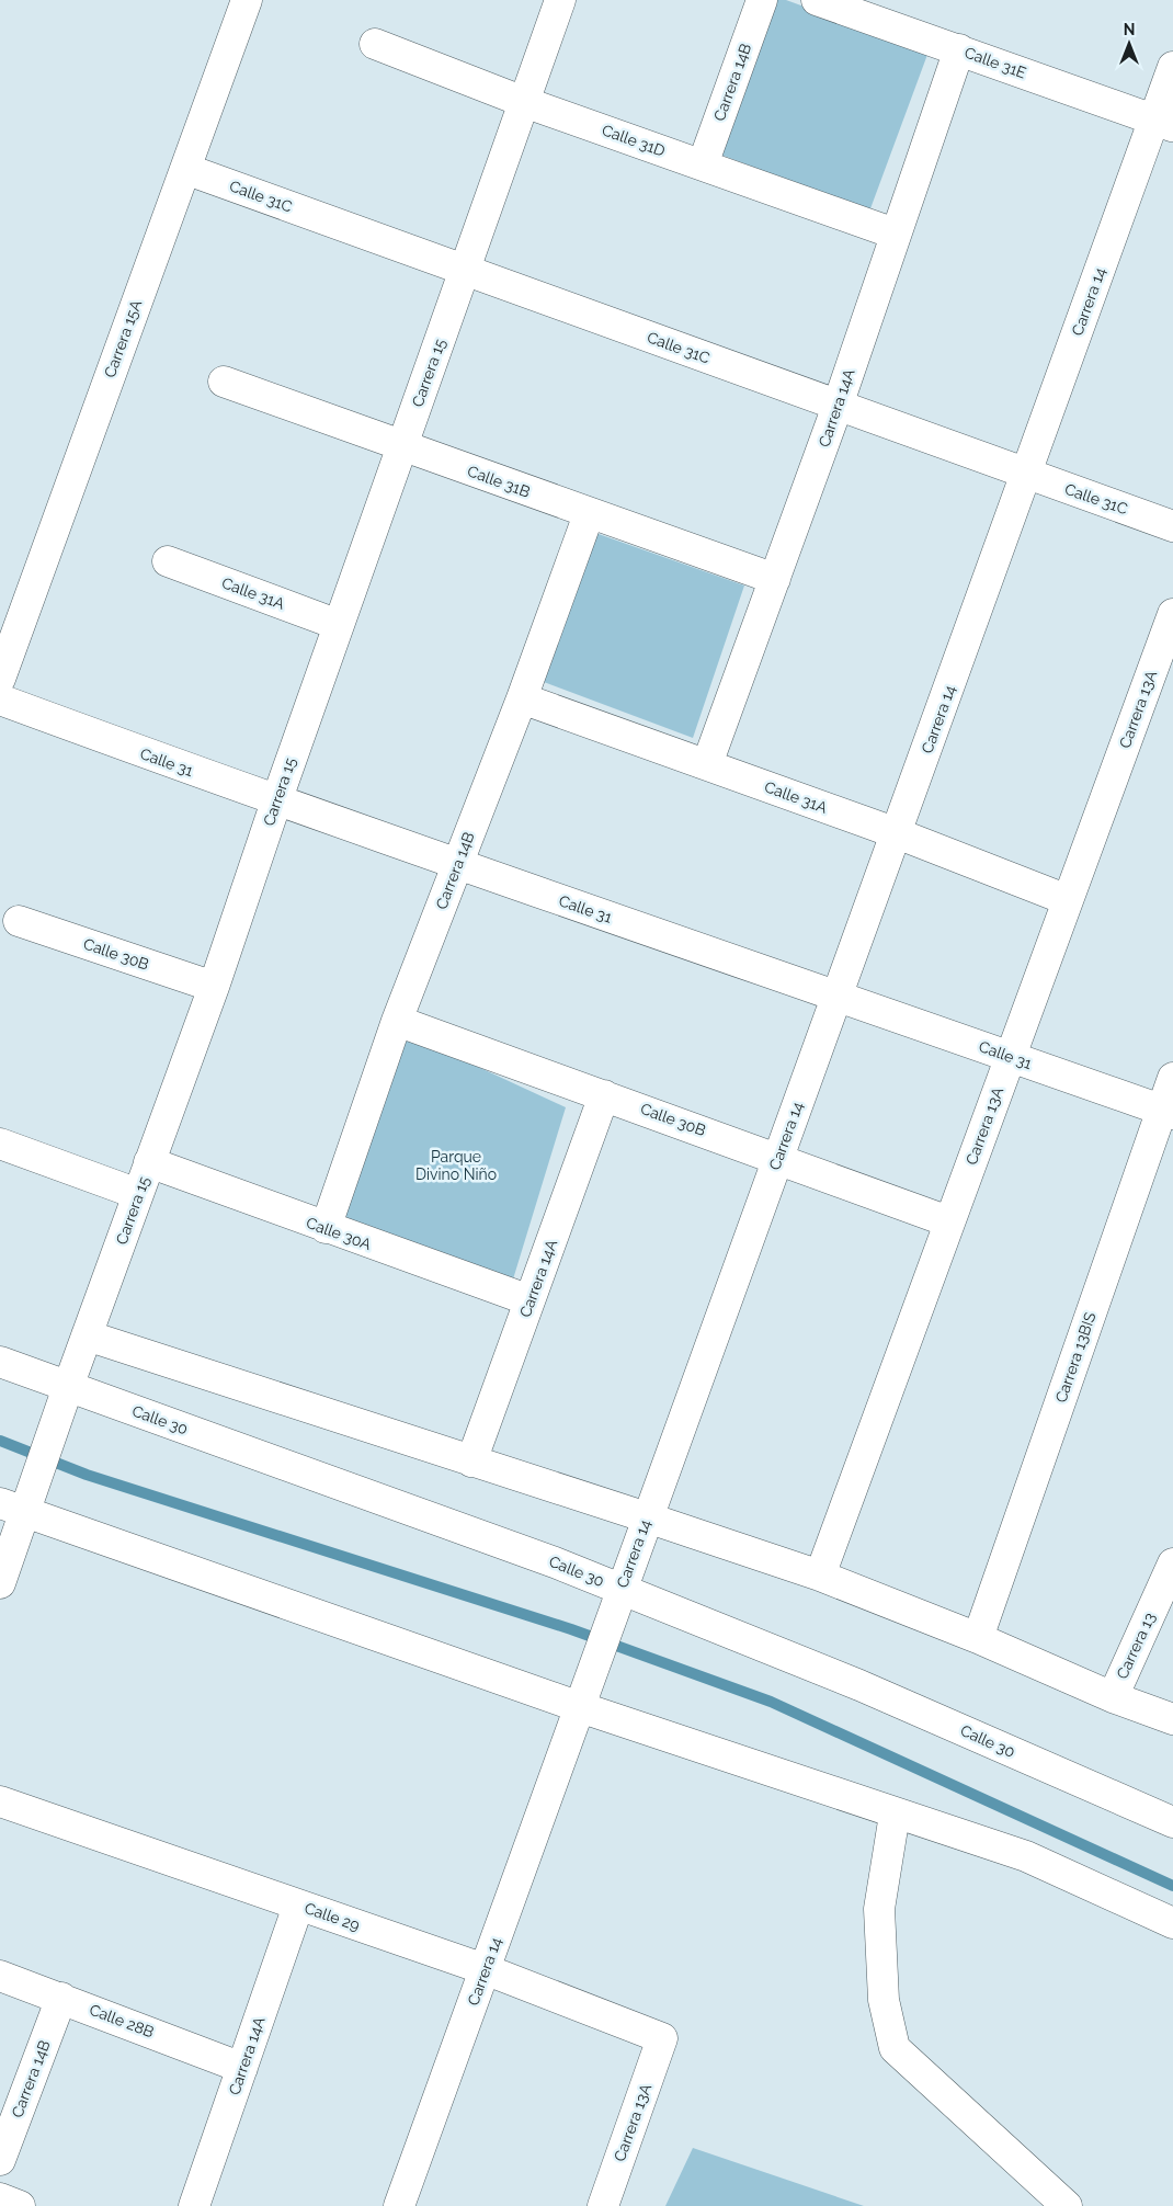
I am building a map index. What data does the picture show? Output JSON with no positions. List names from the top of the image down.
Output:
{
  "streets": {
    "street": [
      "Calle 31E",
      "Carrera 14B",
      "Calle 31D",
      "Calle 31C",
      "Carrera 14",
      "Carrera 15A",
      "Carrera 15",
      "Carrera 14A",
      "Calle 31B",
      "Calle 31A",
      "Carrera 13A",
      "Calle 31",
      "Calle 30B",
      "Calle 30A",
      "Carrera 13BIS",
      "Calle 30",
      "Carrera 13",
      "Calle 29",
      "Calle 28B"
    ]
  },
  "crossings": [
    ["Calle 31E", "Carrera 14"],
    ["Calle 31E", "Carrera 14A"],
    ["Carrera 14B", "Calle 31D"],
    ["Carrera 14B", "Calle 31B"],
    ["Carrera 14B", "Calle 31A"],
    ["Carrera 14B", "Calle 31"],
    ["Carrera 14B", "Calle 30B"],
    ["Carrera 14B", "Calle 30A"],
    ["Carrera 14B", "Calle 28B"],
    ["Calle 31D", "Carrera 15"],
    ["Calle 31D", "Carrera 14A"],
    ["Calle 31C", "Carrera 14"],
    ["Calle 31C", "Carrera 15A"],
    ["Calle 31C", "Carrera 15"],
    ["Calle 31C", "Carrera 14A"],
    ["Carrera 14", "Calle 31A"],
    ["Carrera 14", "Calle 31"],
    ["Carrera 14", "Calle 30B"],
    ["Carrera 14", "Calle 30"],
    ["Carrera 14", "Calle 29"],
    ["Carrera 15", "Calle 31B"],
    ["Carrera 15", "Calle 31A"],
    ["Carrera 15", "Calle 31"],
    ["Carrera 15", "Calle 30B"],
    ["Carrera 15", "Calle 30A"],
    ["Carrera 15", "Calle 30"],
    ["Carrera 14A", "Calle 31B"],
    ["Carrera 14A", "Calle 31A"],
    ["Carrera 14A", "Calle 30B"],
    ["Carrera 14A", "Calle 30A"],
    ["Carrera 14A", "Calle 29"],
    ["Carrera 14A", "Calle 28B"],
    ["Calle 31A", "Carrera 13A"],
    ["Carrera 13A", "Calle 31"],
    ["Carrera 13A", "Calle 30B"],
    ["Carrera 13A", "Calle 29"],
    ["Calle 31", "Carrera 13BIS"]
  ],
  "parks": ["Parque Divino Niño"],
  "north": "top"
}
